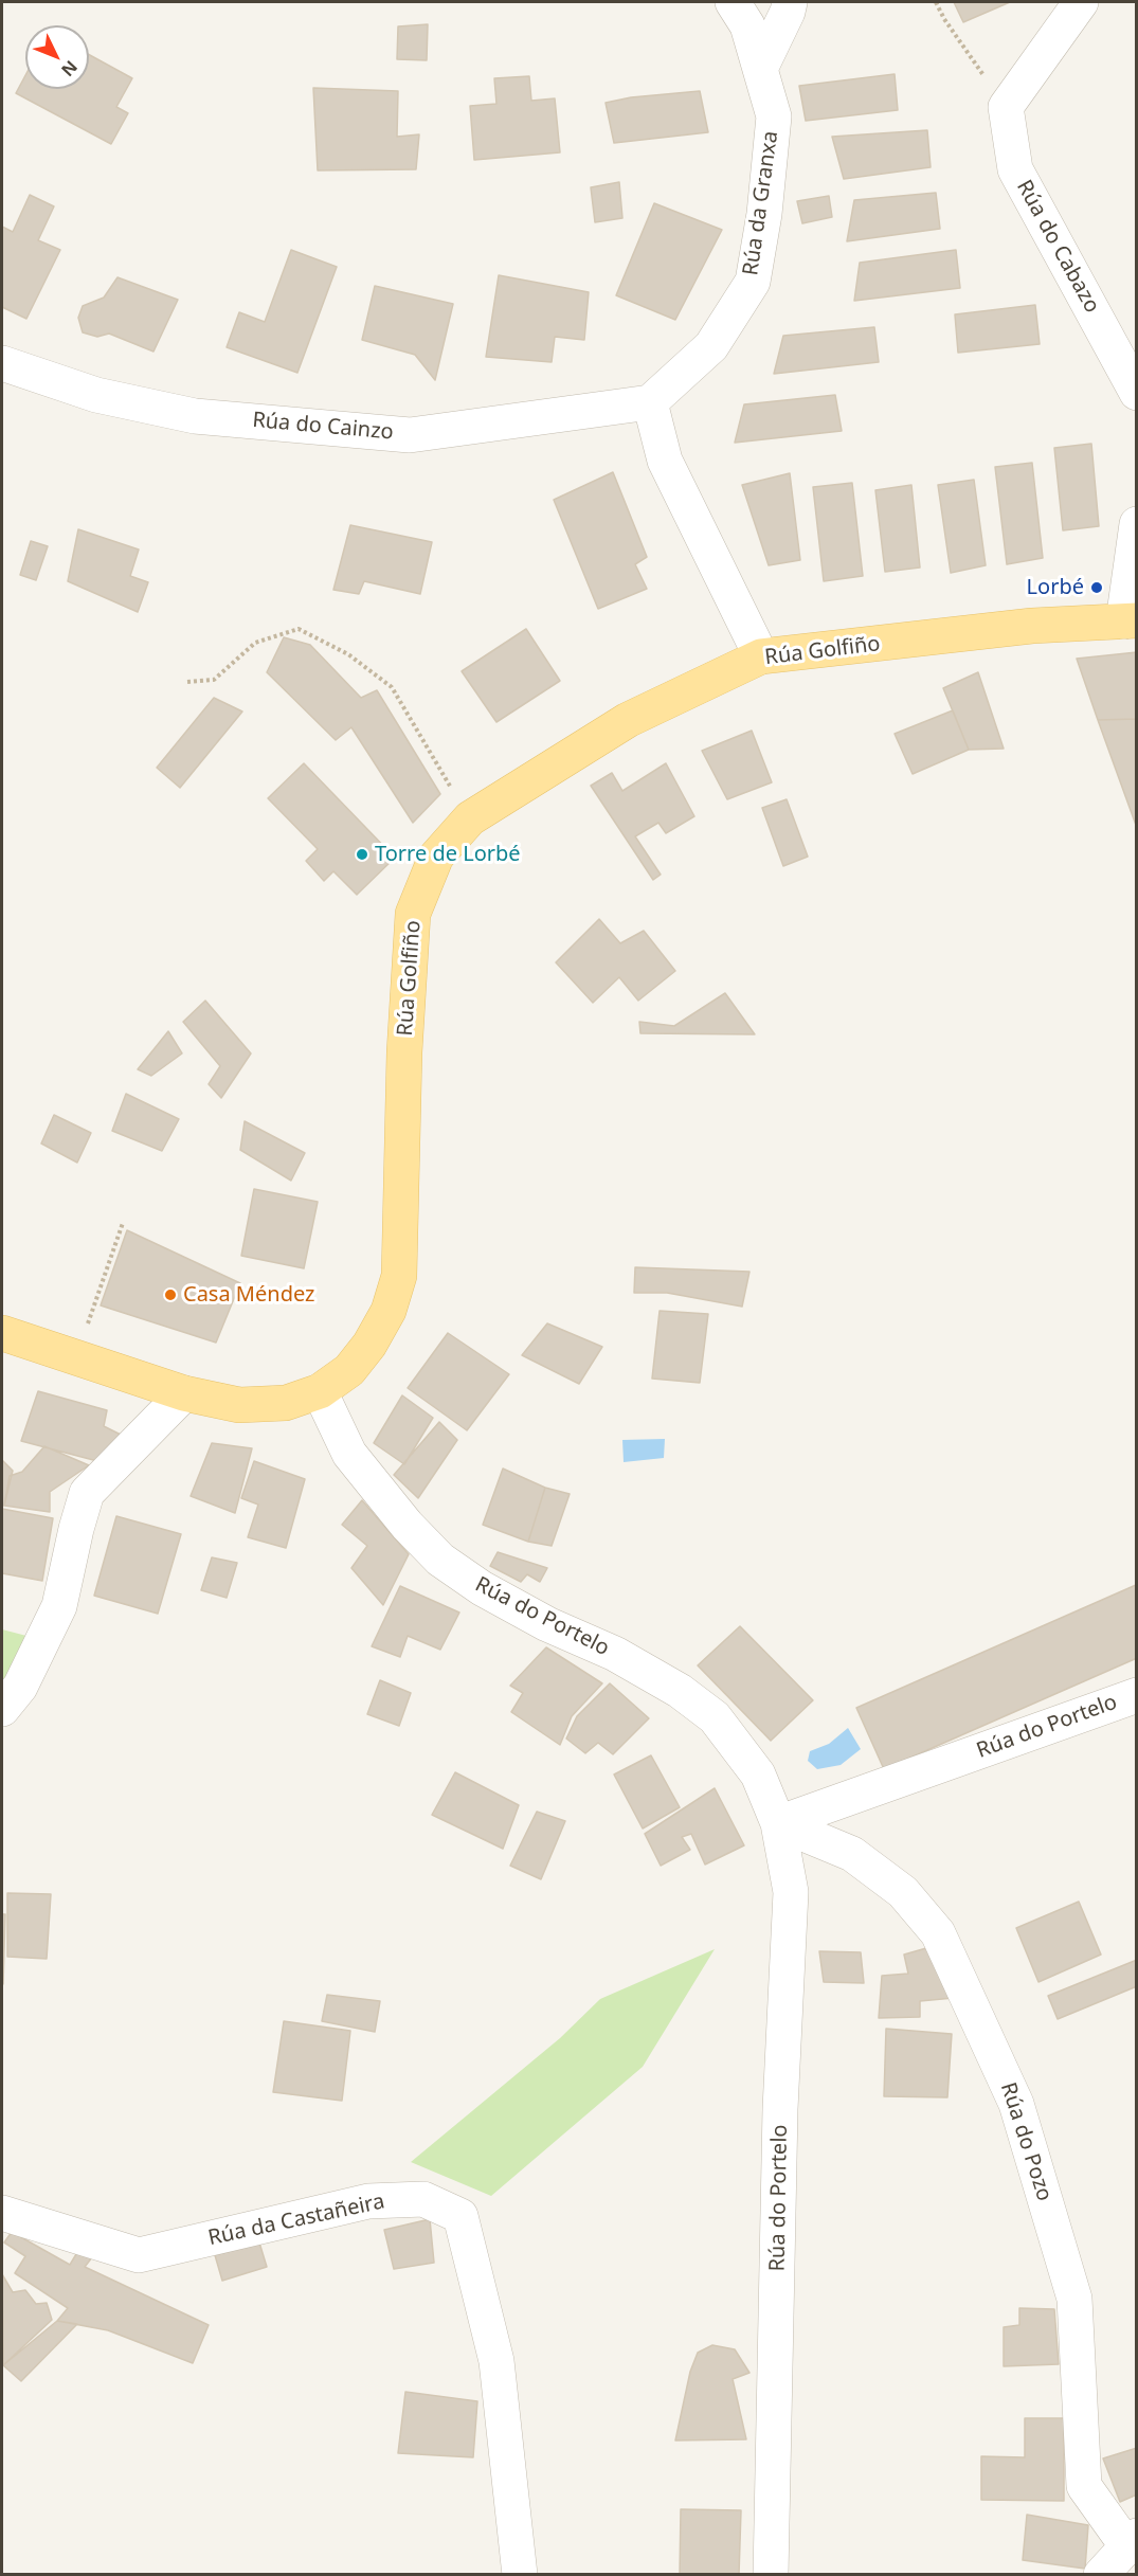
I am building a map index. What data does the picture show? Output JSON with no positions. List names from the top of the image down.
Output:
{
  "streets": {
    "main road": ["Rúa Golfiño"],
    "street": [
      "Rúa da Granxa",
      "Rúa do Cabazo",
      "Rúa do Cainzo",
      "Rúa do Portelo",
      "Rúa do Pozo",
      "Rúa da Castañeira"
    ]
  },
  "crossings": [
    ["Rúa da Granxa", "Rúa do Cainzo"],
    ["Rúa Golfiño", "Rúa do Portelo"],
    ["Rúa do Portelo", "Rúa do Pozo"]
  ],
  "places": ["Lorbé", "Torre de Lorbé", "Casa Méndez"],
  "north": "bottom right"
}
